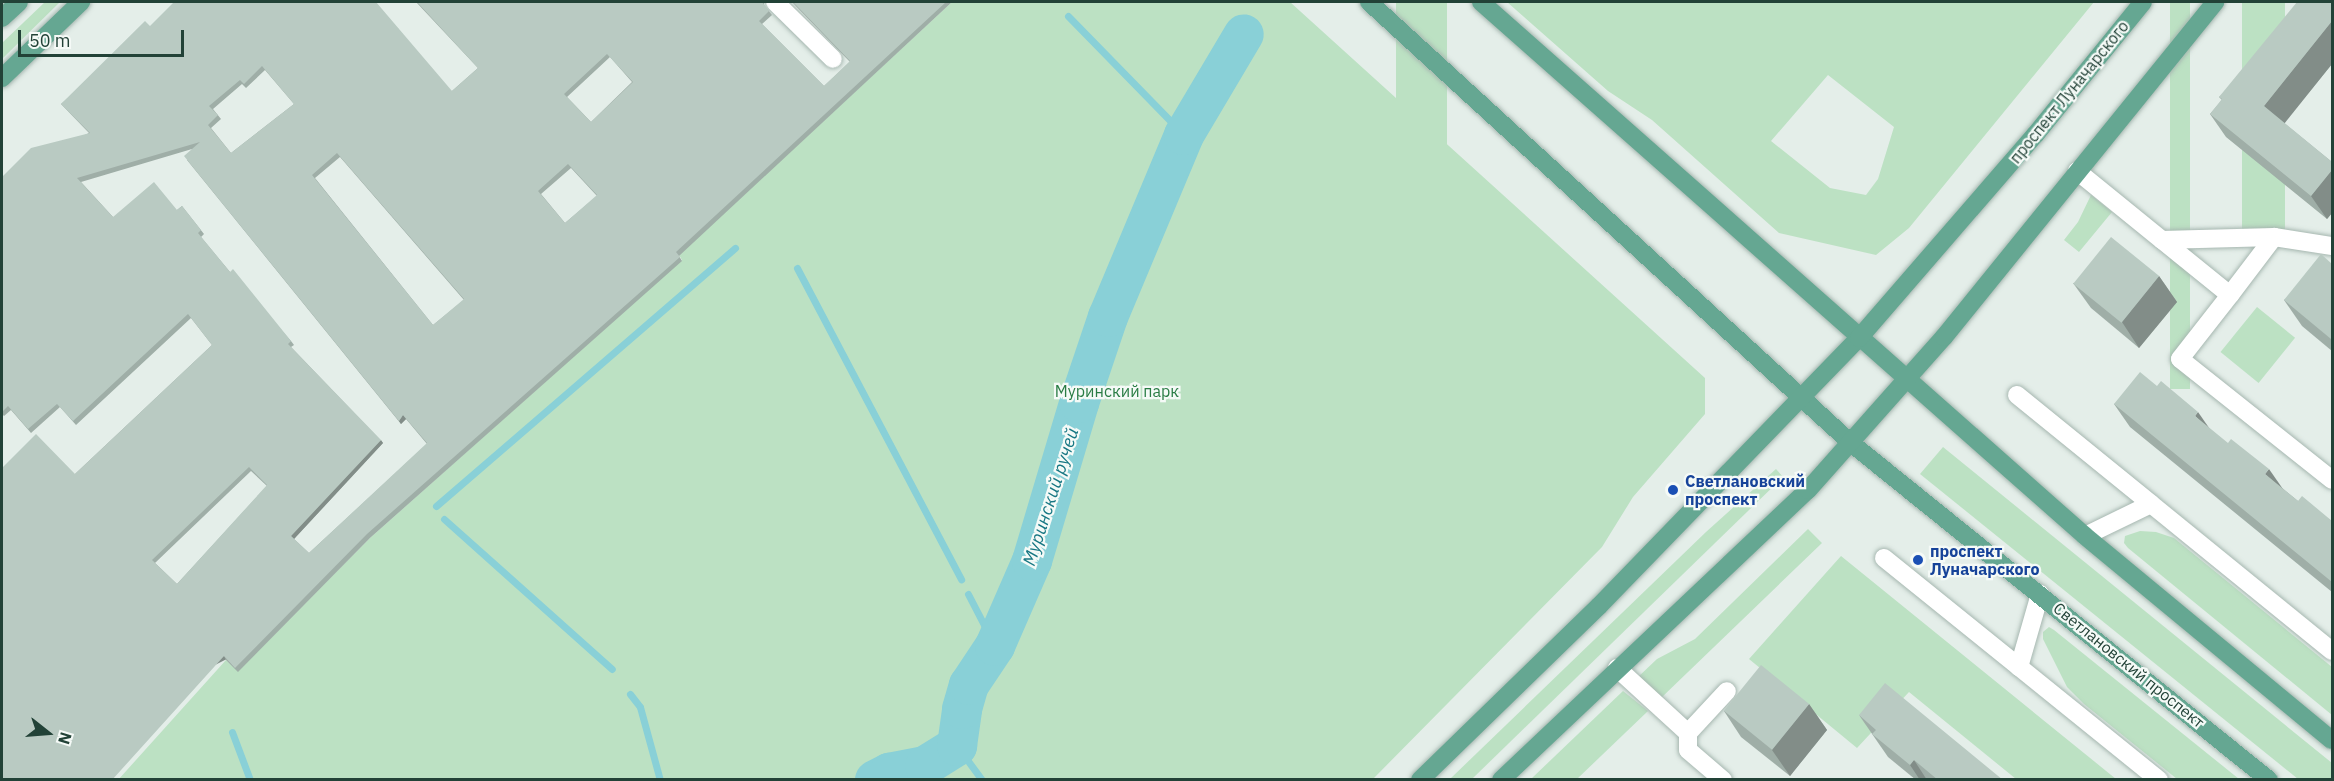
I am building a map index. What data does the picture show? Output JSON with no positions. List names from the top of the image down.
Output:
{
  "streets": {
    "main road": ["проспект Луначарского", "Светлановский проспект"]
  },
  "crossings": [
    ["проспект Луначарского", "Светлановский проспект"]
  ],
  "water": ["Муринский ручей"],
  "parks": ["Муринский парк"],
  "places": ["Светлановский проспект", "проспект Луначарского"],
  "scale_bar": "50 m",
  "north": "right"
}
